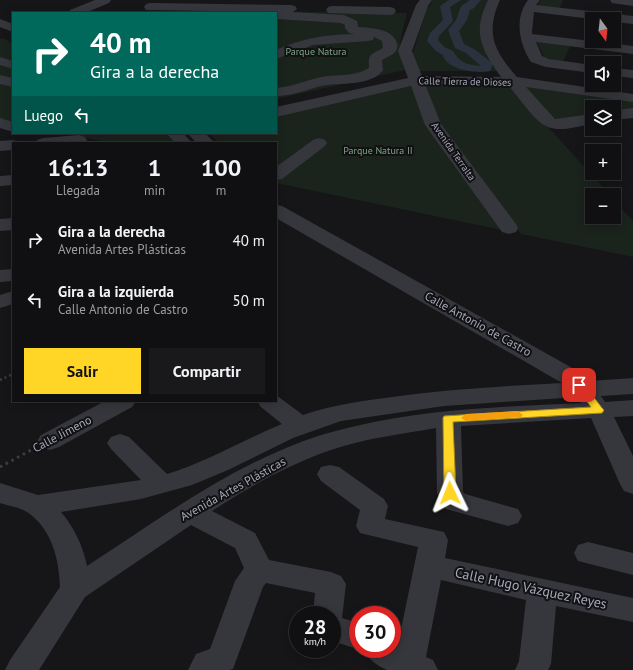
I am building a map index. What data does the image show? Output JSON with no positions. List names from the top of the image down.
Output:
{
  "streets": {
    "street": [
      "Calle Tierra de Dioses",
      "Avenida Terralta",
      "Calle Antonio de Castro",
      "Calle Jimeno",
      "Avenida Artes Plásticas",
      "Calle Hugo Vázquez Reyes"
    ]
  },
  "crossings": [
    ["Calle Tierra de Dioses", "Avenida Terralta"],
    ["Calle Antonio de Castro", "Avenida Artes Plásticas"]
  ],
  "parks": ["Parque Natura", "Parque Natura II"],
  "north": "bottom",
  "page": {
    "map_buttons": ["+", "−"],
    "turn": ["40 m", "Gira a la derecha"],
    "then": "Luego",
    "eta": [
      "16:13",
      "Llegada",
      "1",
      "min",
      "100",
      "m"
    ],
    "list": [
      {
        "name": "Gira a la derecha",
        "note": "Avenida Artes Plásticas",
        "value": "40 m"
      },
      {
        "name": "Gira a la izquierda",
        "note": "Calle Antonio de Castro",
        "value": "50 m"
      }
    ],
    "buttons": ["Salir", "Compartir"],
    "speed": "28 km/h",
    "limit": "30"
  }
}
